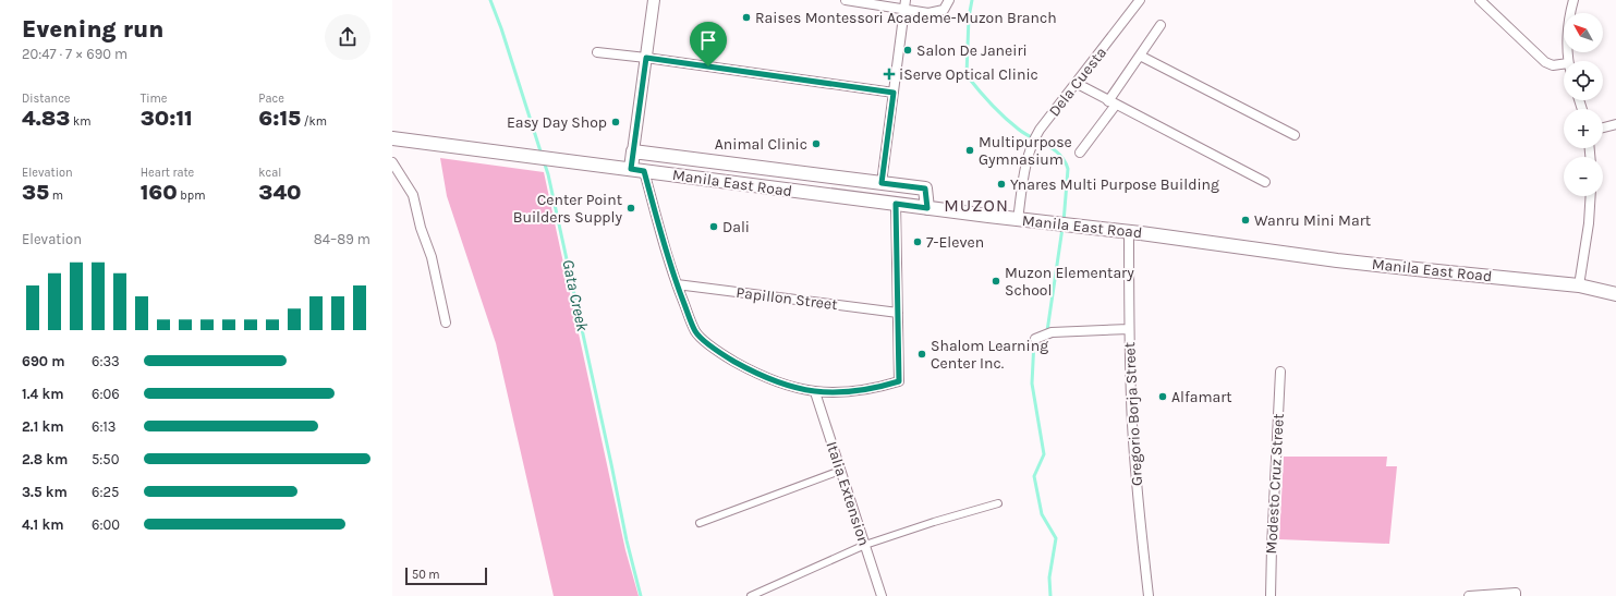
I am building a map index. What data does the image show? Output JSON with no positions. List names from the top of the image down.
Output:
{
  "streets": {
    "main road": ["Manila East Road"],
    "street": [
      "Dela Cuesta",
      "Papillon Street",
      "Gregorio Borja Street",
      "Modesto Cruz Street",
      "Italia Extension"
    ]
  },
  "crossings": [
    ["Dela Cuesta", "Manila East Road"],
    ["Manila East Road", "Gregorio Borja Street"]
  ],
  "districts": ["MUZON"],
  "water": ["Gata Creek"],
  "places": {
    "other": [
      "Raises Montessori Academe-Muzon Branch",
      "Salon De Janeiri",
      "Easy Day Shop",
      "Animal Clinic",
      "Multipurpose Gymnasium",
      "Ynares Multi Purpose Building",
      "Center Point Builders Supply",
      "Wanru Mini Mart",
      "Dali",
      "7-Eleven",
      "Muzon Elementary School",
      "Shalom Learning Center Inc.",
      "Alfamart"
    ],
    "health": ["iServe Optical Clinic"]
  },
  "scale_bar": "50 m",
  "north": "top left",
  "page": {
    "heading": ["Evening run", "20:47 · 7 × 690 m"],
    "map_buttons": ["+", "−"],
    "stats": [
      ["Distance", "4.83 km"],
      ["Time", "30:11"],
      ["Pace", "6:15 /km"],
      ["Elevation", "35 m"],
      ["Heart rate", "160 bpm"],
      ["kcal", "340"]
    ],
    "chart": ["Elevation", "84–89 m"],
    "list": [
      {
        "name": "690 m",
        "note": "6:33"
      },
      {
        "name": "1.4 km",
        "note": "6:06"
      },
      {
        "name": "2.1 km",
        "note": "6:13"
      },
      {
        "name": "2.8 km",
        "note": "5:50"
      },
      {
        "name": "3.5 km",
        "note": "6:25"
      },
      {
        "name": "4.1 km",
        "note": "6:00"
      }
    ],
    "scale": "50 m"
  }
}
